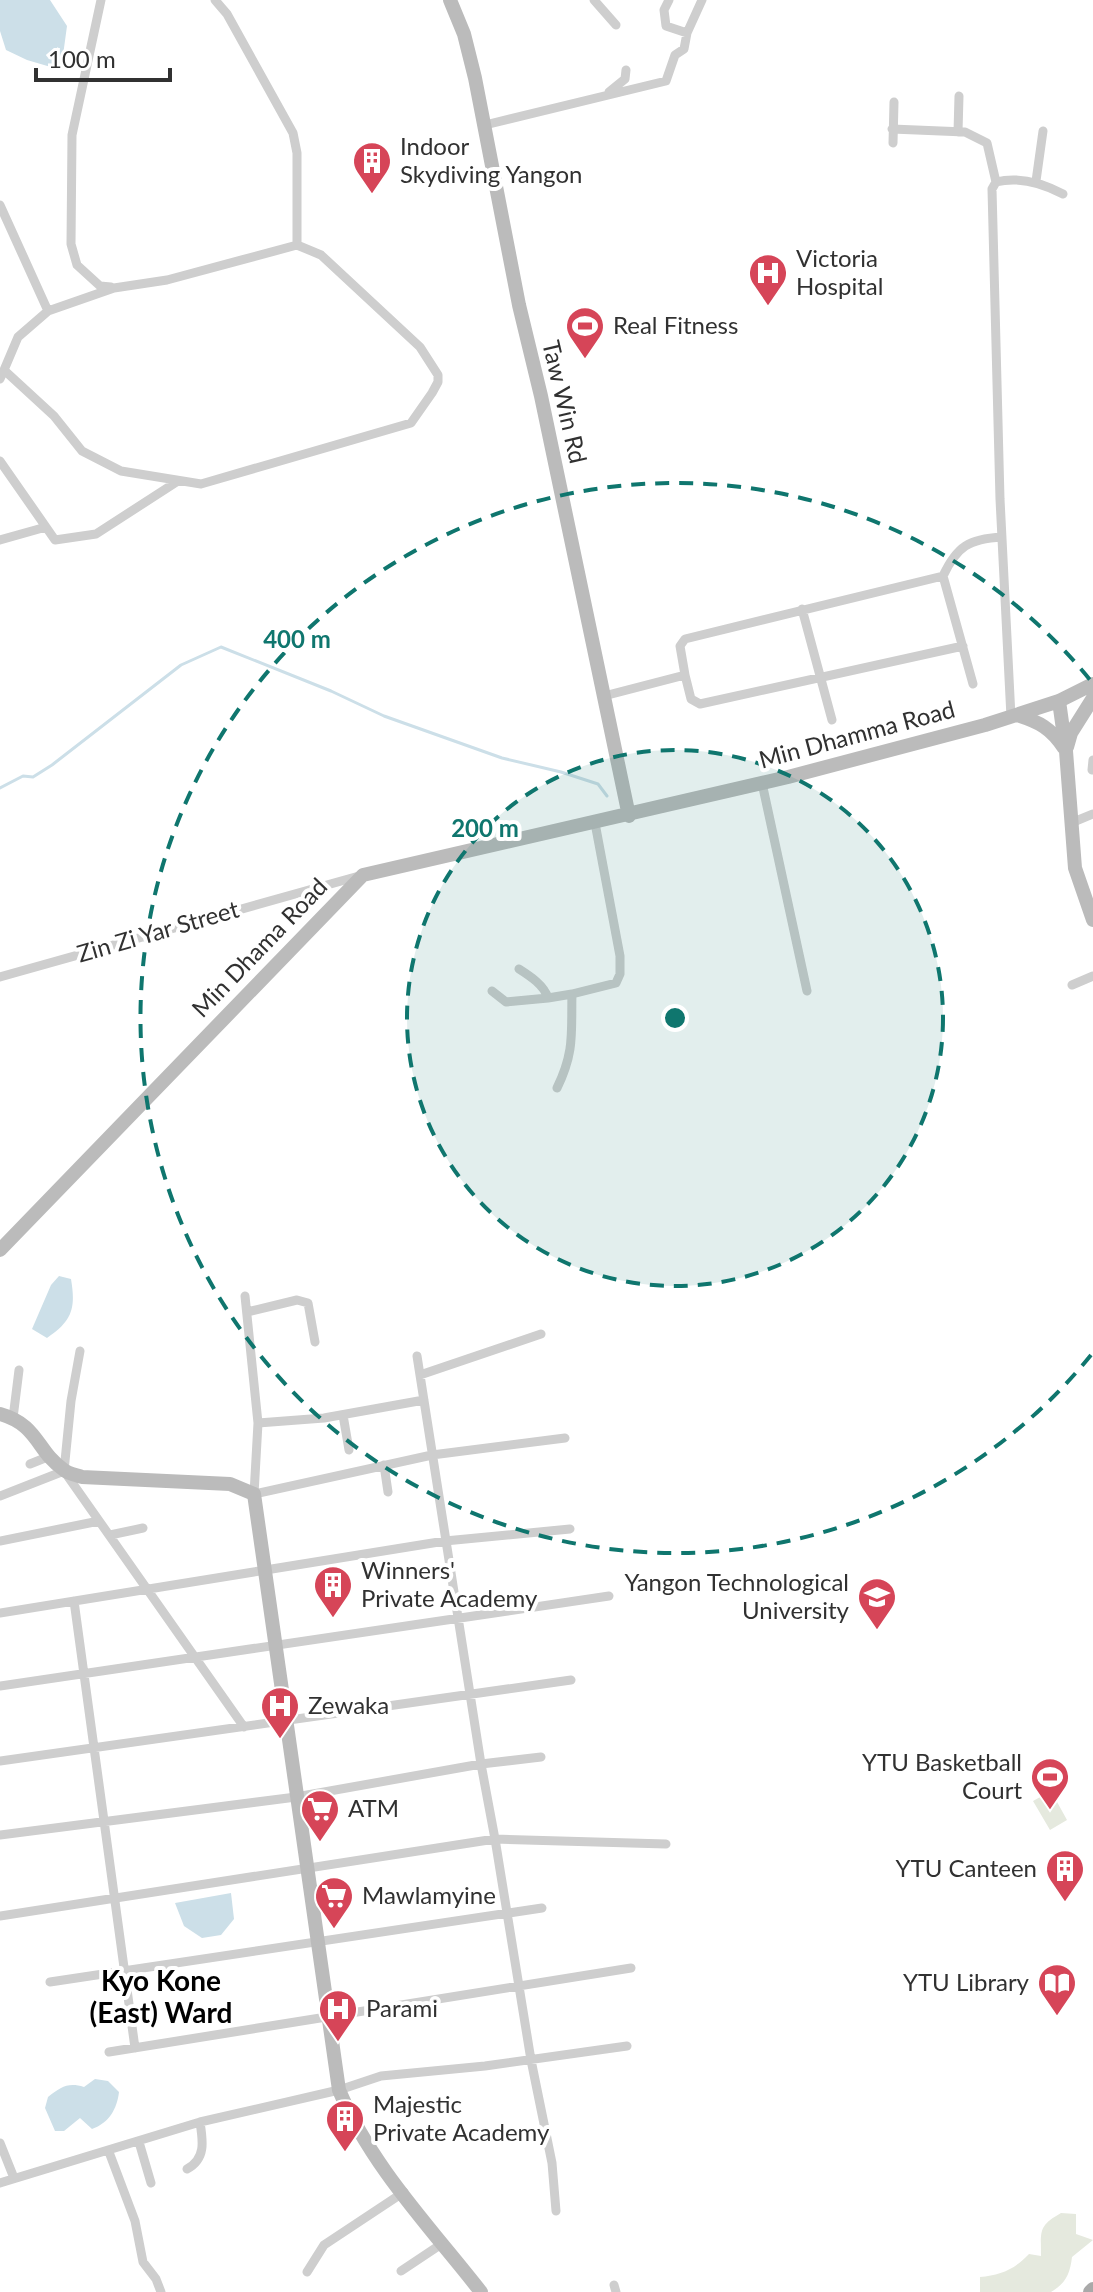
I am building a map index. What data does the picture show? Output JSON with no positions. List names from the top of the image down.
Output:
{
  "streets": {
    "main road": ["Taw Win Rd", "Min Dhamma Road", "Min Dhama Road"],
    "street": ["Zin Zi Yar Street"]
  },
  "crossings": [
    ["Taw Win Rd", "Min Dhamma Road"],
    ["Taw Win Rd", "Min Dhama Road"],
    ["Min Dhamma Road", "Min Dhama Road"],
    ["Zin Zi Yar Street", "Min Dhama Road"]
  ],
  "districts": ["Kyo Kone (East) Ward"],
  "places": {
    "building": [
      "Indoor Skydiving Yangon",
      "Winners' Private Academy",
      "YTU Canteen",
      "Majestic Private Academy"
    ],
    "hospital": ["Victoria Hospital", "Zewaka", "Parami"],
    "sports": ["Real Fitness", "YTU Basketball Court"],
    "school or university": ["Yangon Technological University"],
    "supermarket": ["ATM", "Mawlamyine"],
    "library": ["YTU Library"]
  },
  "scale_bar": "100 m",
  "rings": ["400 m", "200 m"]
}
